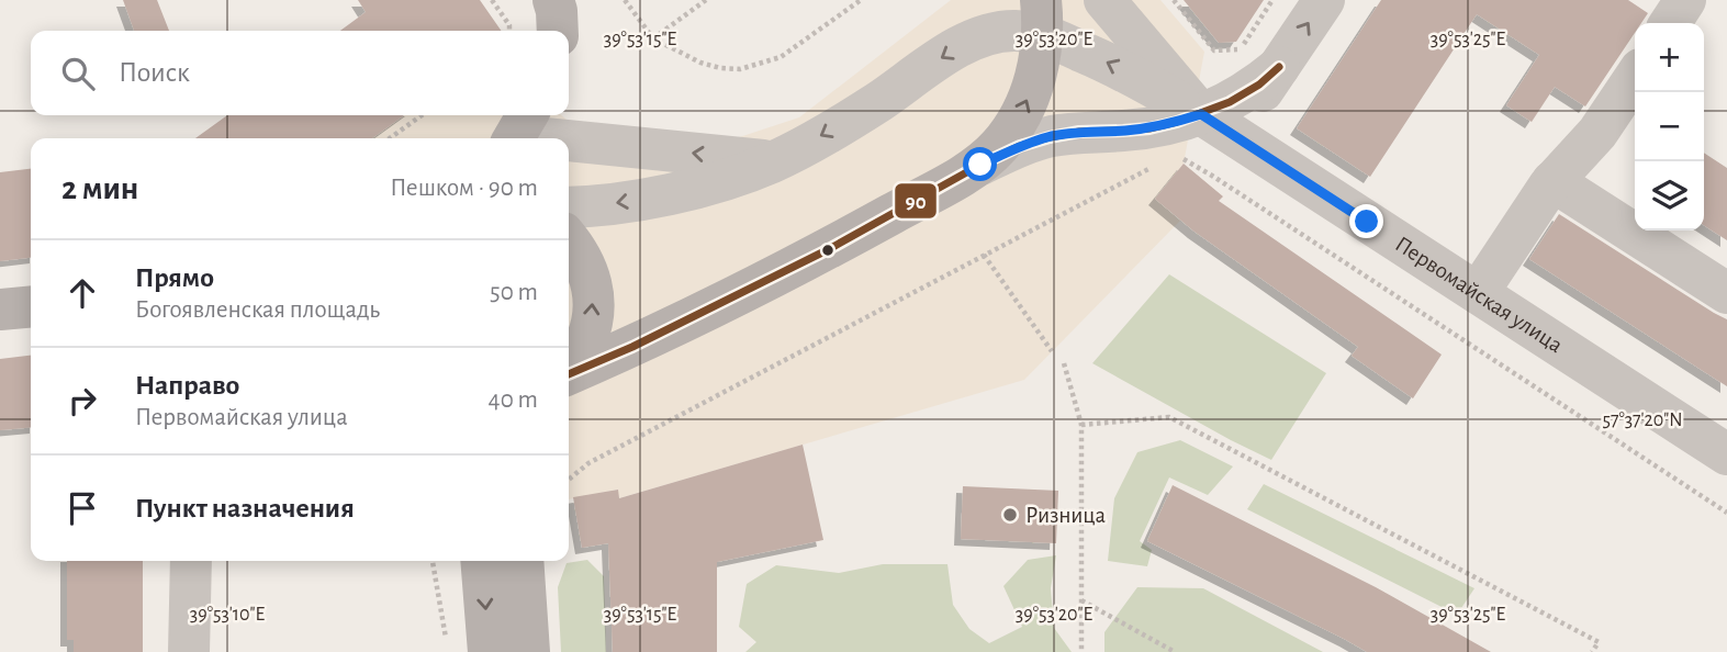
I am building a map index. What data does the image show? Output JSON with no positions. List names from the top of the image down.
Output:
{
  "streets": {
    "street": ["Первомайская улица"]
  },
  "places": ["Ризница"],
  "lines": ["transit line 90"],
  "page": {
    "map_buttons": ["+", "−"],
    "search": "Поиск",
    "heading": ["2 мин", "Пешком · 90 m"],
    "list": [
      ["Прямо", "Богоявленская площадь", "50 m"],
      ["Направо", "Первомайская улица", "40 m"],
      "Пункт назначения"
    ]
  },
  "coordinates": [
    "39°53'15\"E",
    "39°53'20\"E",
    "39°53'25\"E",
    "57°37'20\"N",
    "39°53'10\"E"
  ]
}
